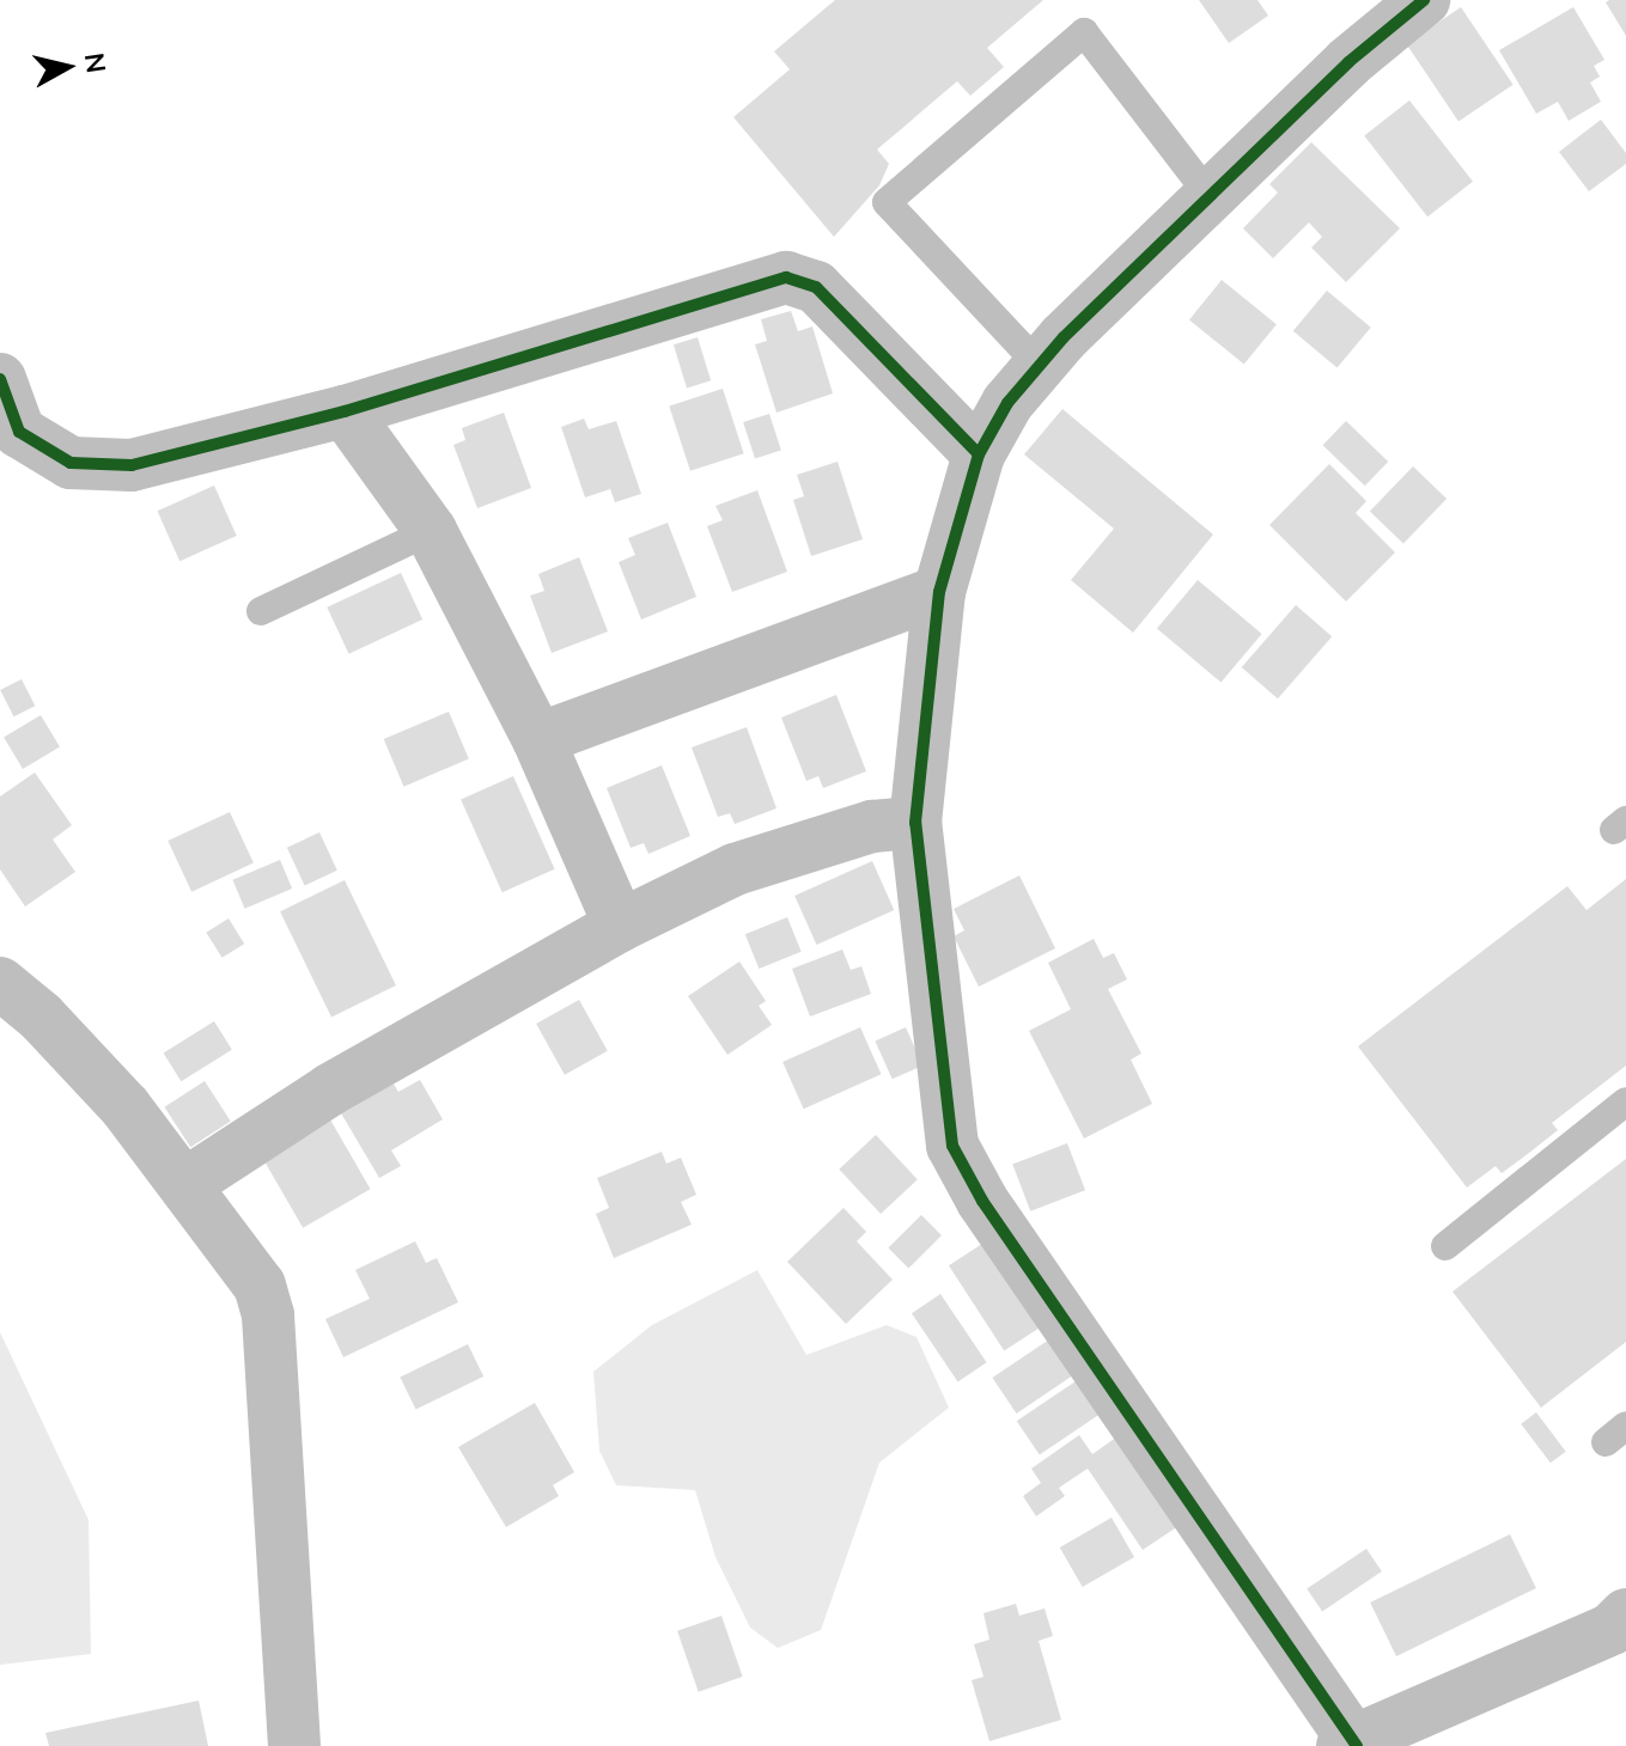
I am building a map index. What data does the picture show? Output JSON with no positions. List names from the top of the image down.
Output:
{
  "north": "right"
}
